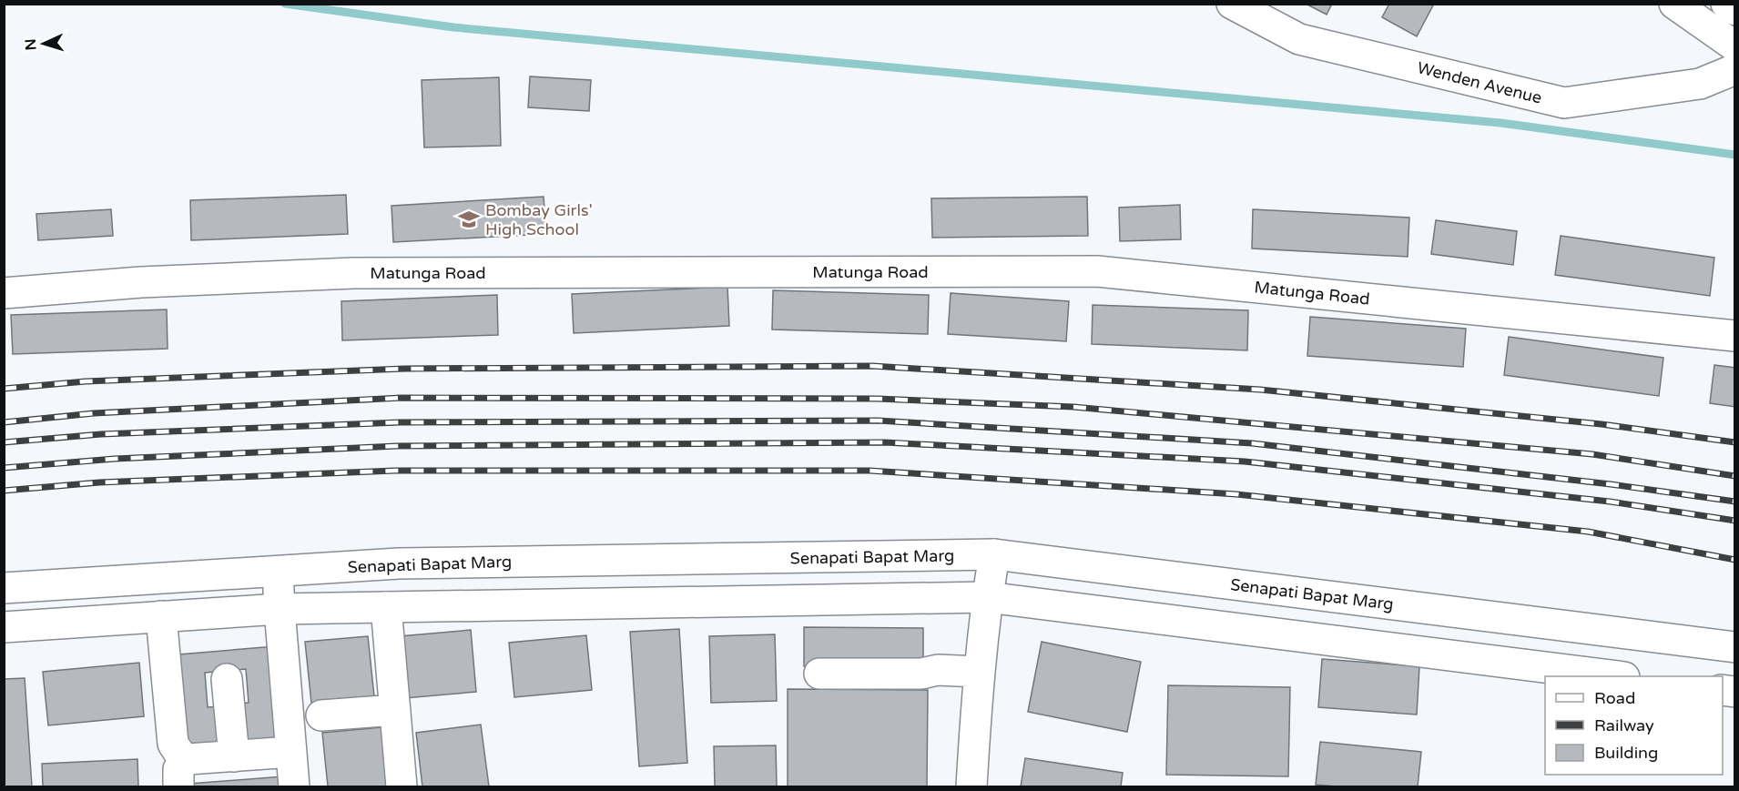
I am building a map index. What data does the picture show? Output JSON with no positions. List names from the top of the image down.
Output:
{
  "streets": {
    "main road": ["Wenden Avenue", "Matunga Road", "Senapati Bapat Marg"]
  },
  "places": {
    "school or university": ["Bombay Girls' High School"]
  },
  "legend": ["Road", "Railway", "Building"],
  "north": "left"
}
